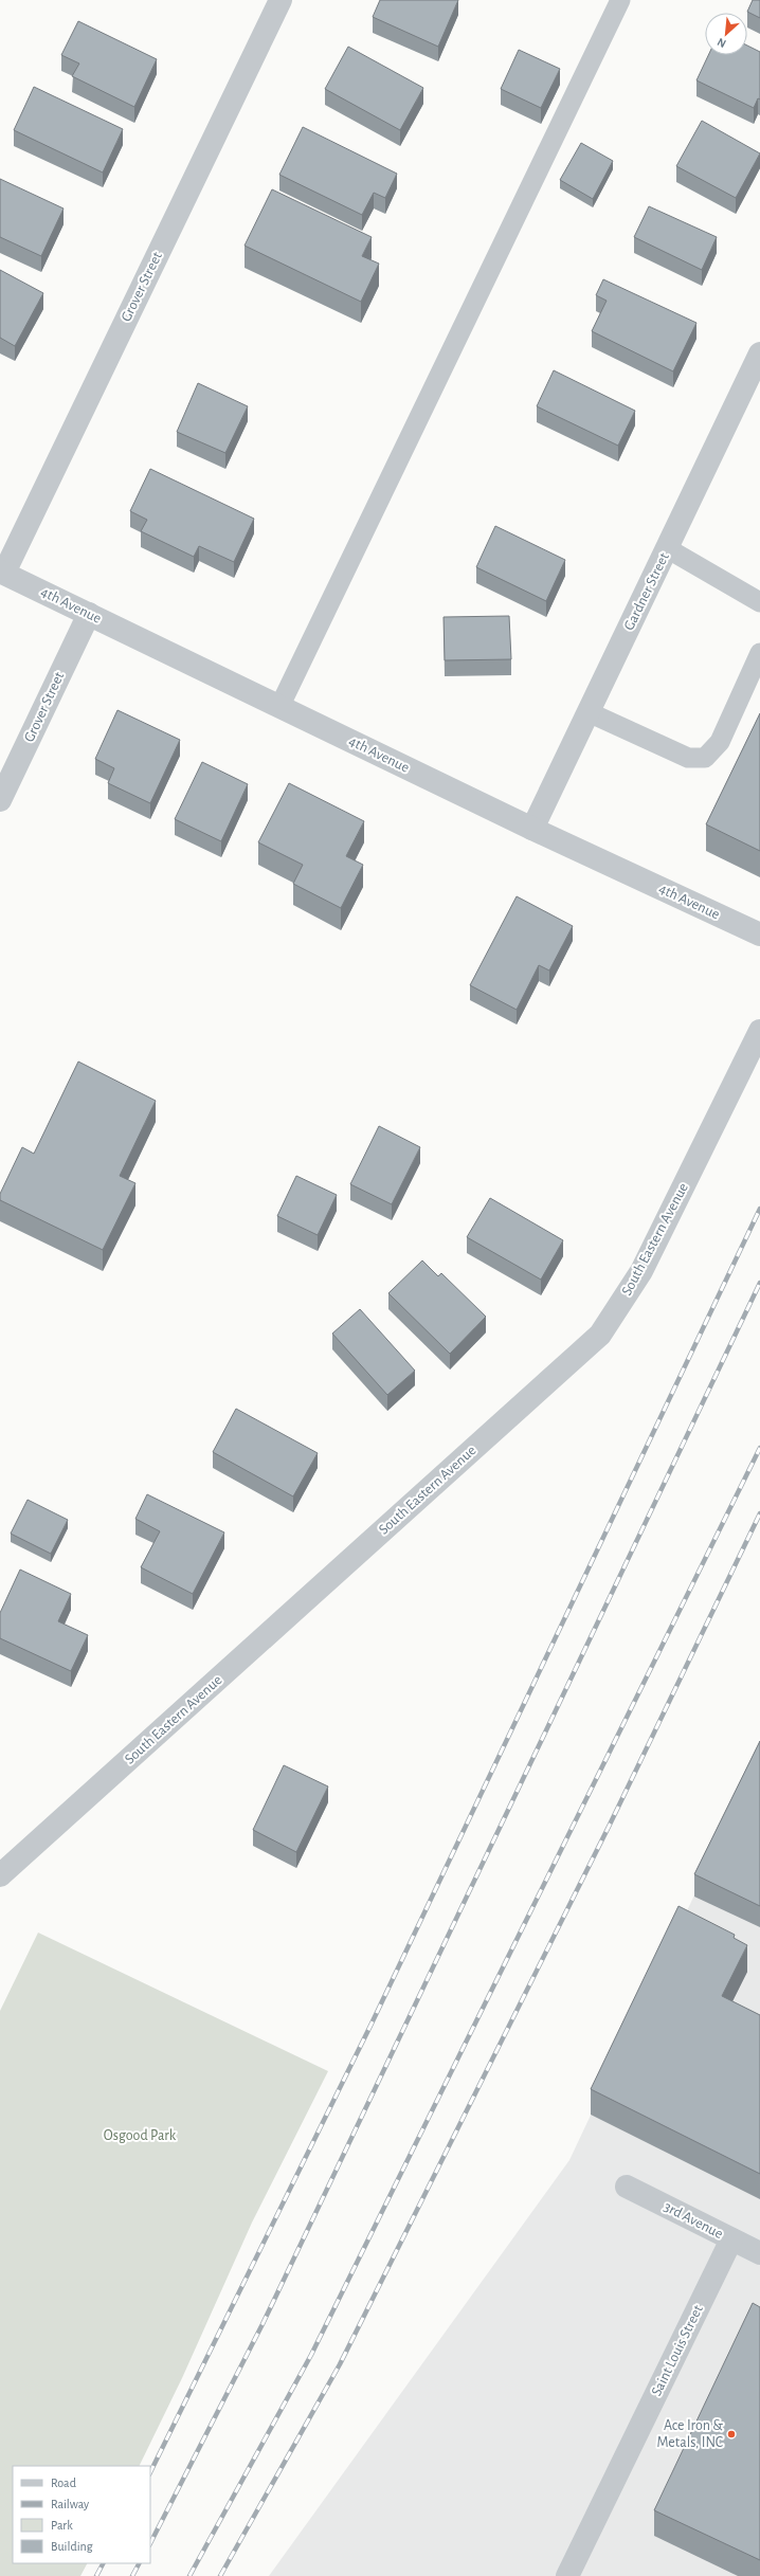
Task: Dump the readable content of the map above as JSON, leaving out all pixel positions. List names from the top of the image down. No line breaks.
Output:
{"streets":{"street":["Grover Street","Gardner Street","4th Avenue","South Eastern Avenue","3rd Avenue","Saint Louis Street"]},"crossings":[["Grover Street","4th Avenue"],["Gardner Street","4th Avenue"],["3rd Avenue","Saint Louis Street"]],"parks":["Osgood Park"],"places":["Ace Iron & Metals, INC"],"legend":["Road","Railway","Park","Building"],"north":"bottom left"}
